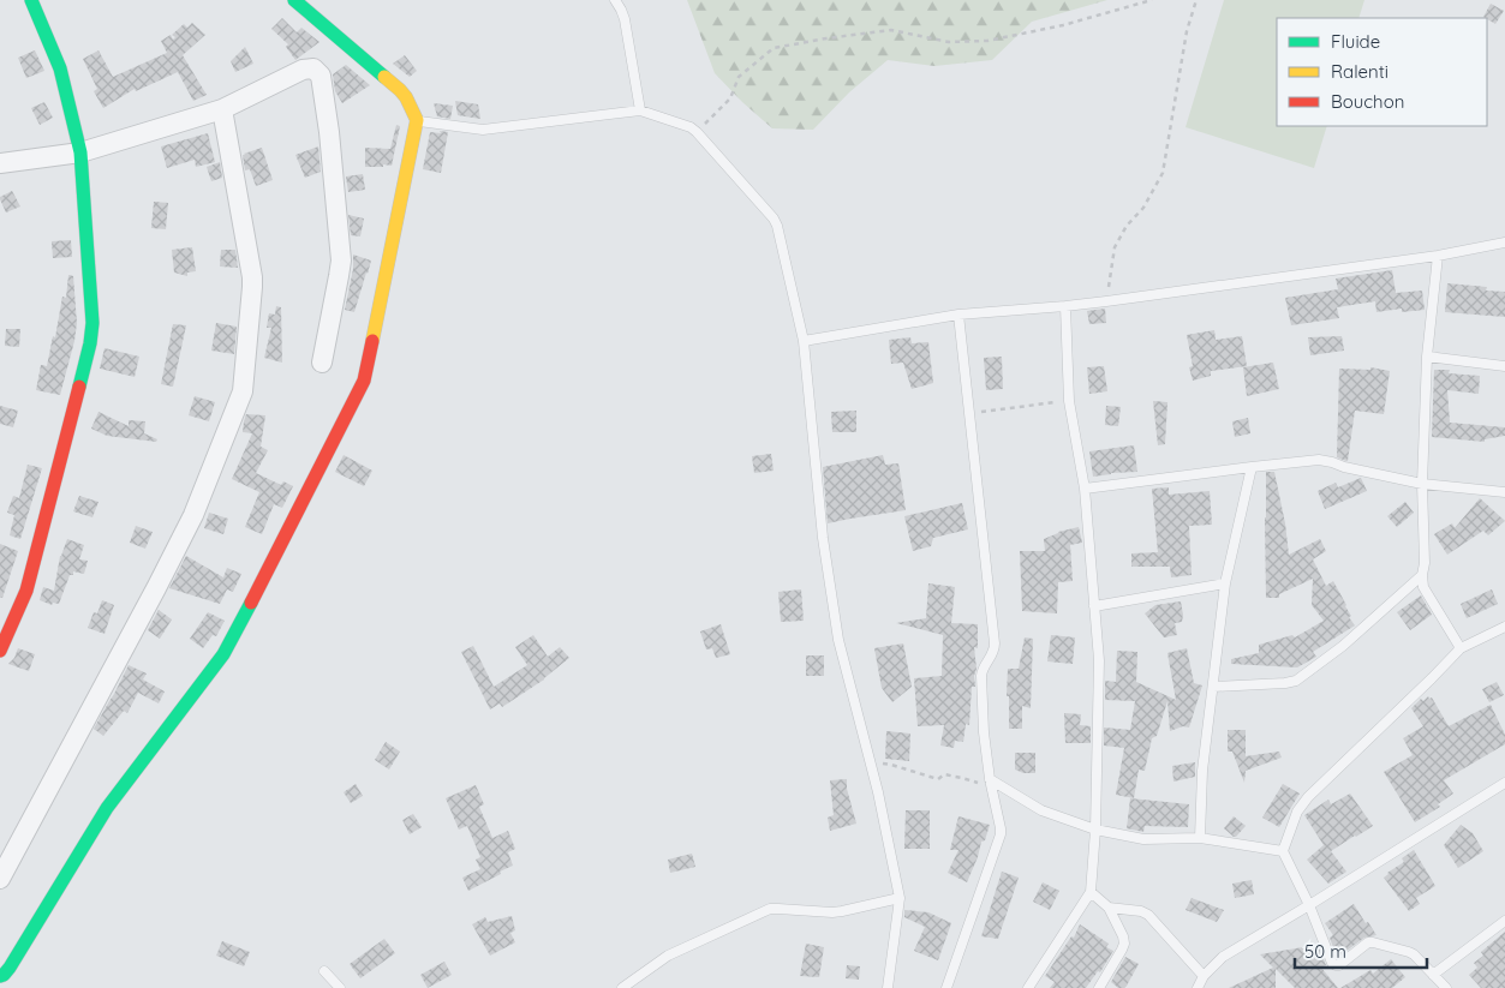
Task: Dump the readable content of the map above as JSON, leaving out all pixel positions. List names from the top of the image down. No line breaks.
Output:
{"legend":["Fluide","Ralenti","Bouchon"],"scale_bar":"50 m"}
